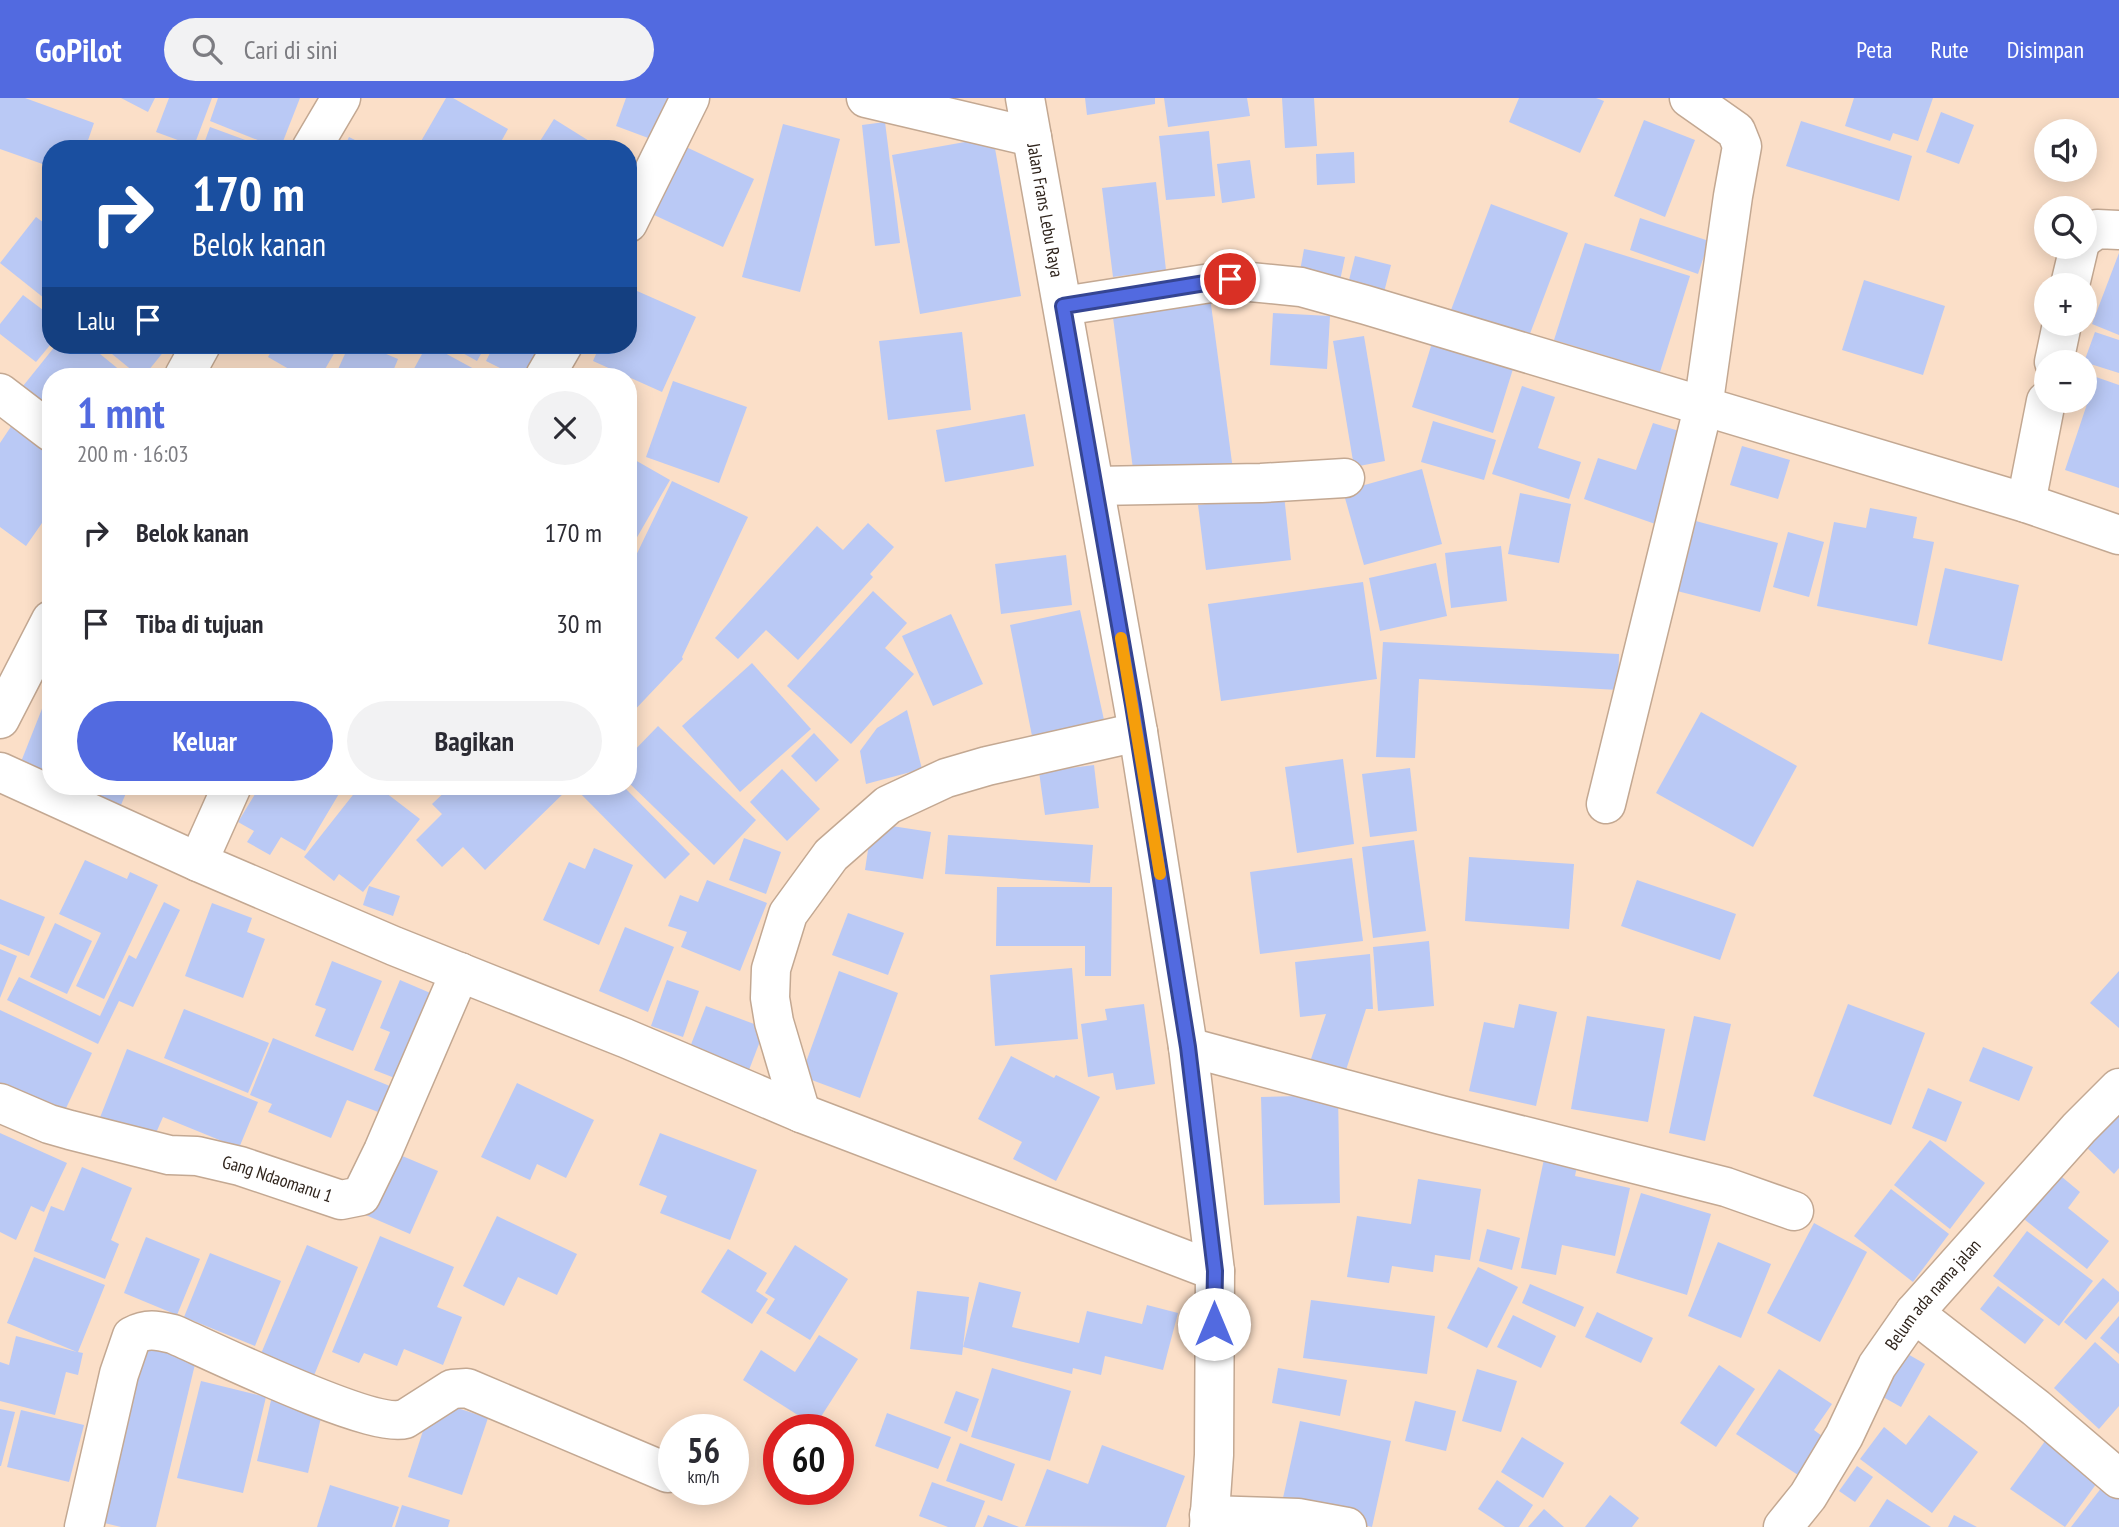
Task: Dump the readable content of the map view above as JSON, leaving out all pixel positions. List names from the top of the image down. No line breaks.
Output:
{"streets":{"street":["Jalan Frans Lebu Raya","Gang Ndaomanu 1","Belum ada nama jalan"]},"page":{"header":"GoPilot","search":"Cari di sini","nav":["Peta","Rute","Disimpan"],"map_buttons":["+","−"],"turn":["170 m","Belok kanan"],"then":"Lalu","heading":["1 mnt","200 m · 16:03"],"list":[{"name":"Belok kanan","value":"170 m"},{"name":"Tiba di tujuan","value":"30 m"}],"buttons":["Keluar","Bagikan"],"speed":"56 km/h","limit":"60"}}
